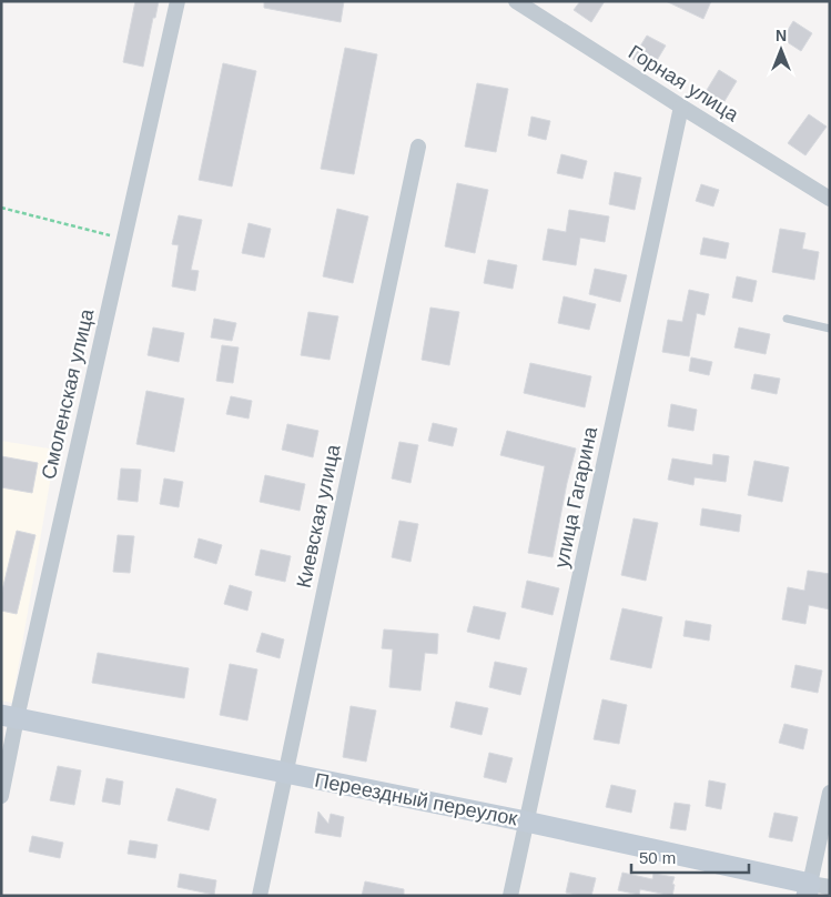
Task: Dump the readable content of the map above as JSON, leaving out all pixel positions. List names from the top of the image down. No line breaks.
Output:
{"streets":{"street":["Горная улица","Смоленская улица","улица Гагарина","Киевская улица","Переездный переулок"]},"crossings":[["Горная улица","улица Гагарина"],["Смоленская улица","Переездный переулок"],["улица Гагарина","Переездный переулок"],["Киевская улица","Переездный переулок"]],"scale_bar":"50 m","north":"top"}
